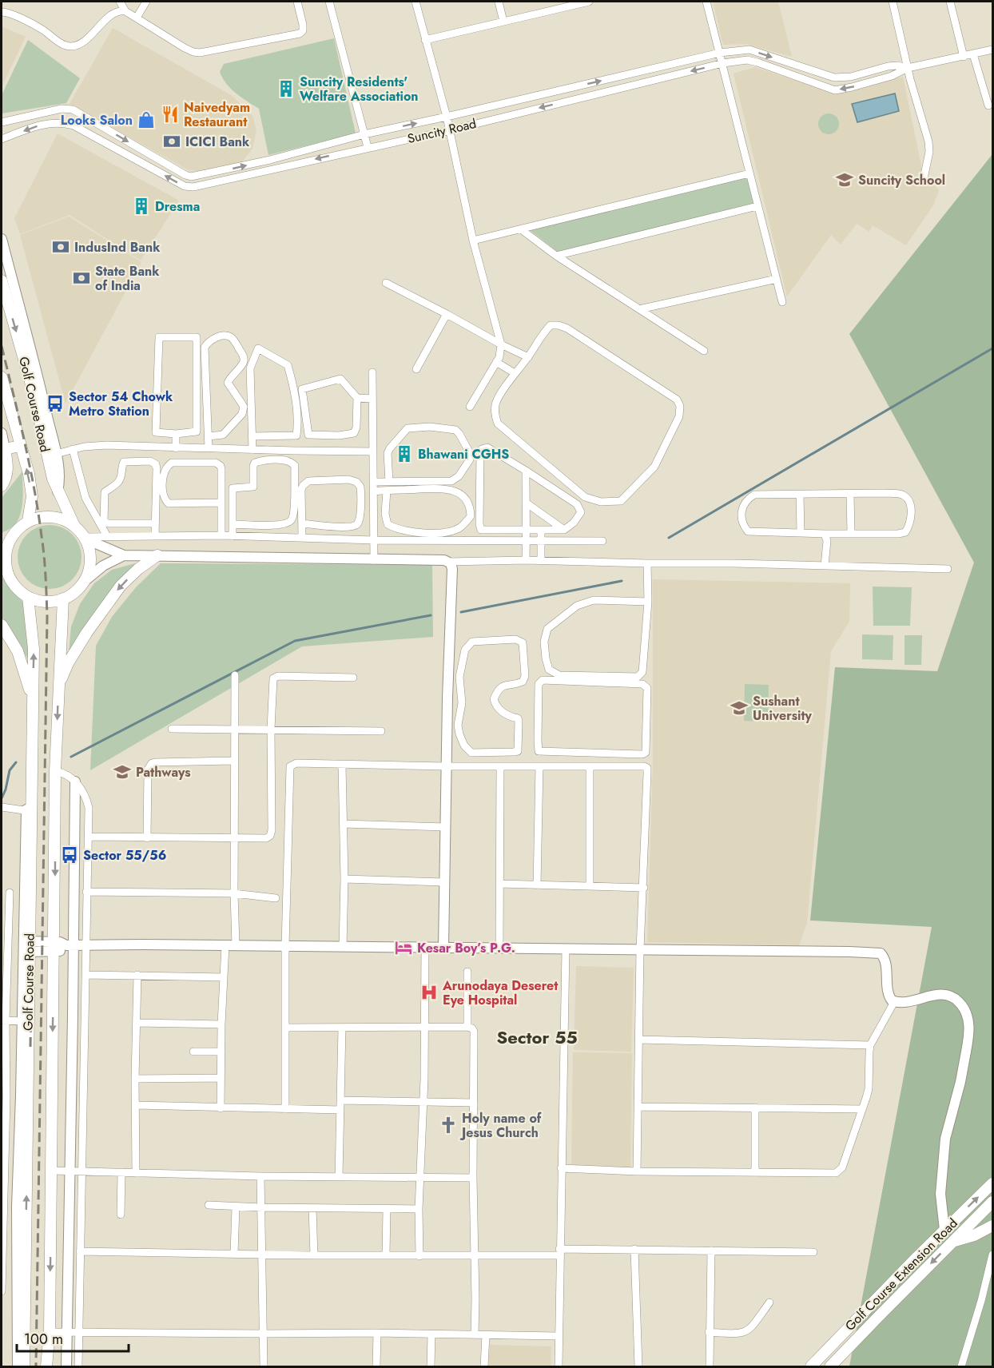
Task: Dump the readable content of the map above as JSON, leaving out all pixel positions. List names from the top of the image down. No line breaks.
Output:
{"streets":{"main road":["Golf Course Road","Golf Course Extension Road"],"street":["Suncity Road"]},"districts":["Sector 55"],"places":{"building":["Suncity Residents' Welfare Association","Dresma","Bhawani CGHS"],"restaurant":["Naivedyam Restaurant"],"shop":["Looks Salon"],"bank":["ICICI Bank","IndusInd Bank","State Bank of India"],"school or university":["Suncity School","Sushant University","Pathways"],"bus stop":["Sector 54 Chowk Metro Station","Sector 55/56"],"hotel":["Kesar Boy’s P.G."],"hospital":["Arunodaya Deseret Eye Hospital"],"church":["Holy name of Jesus Church"]},"scale_bar":"100 m"}
